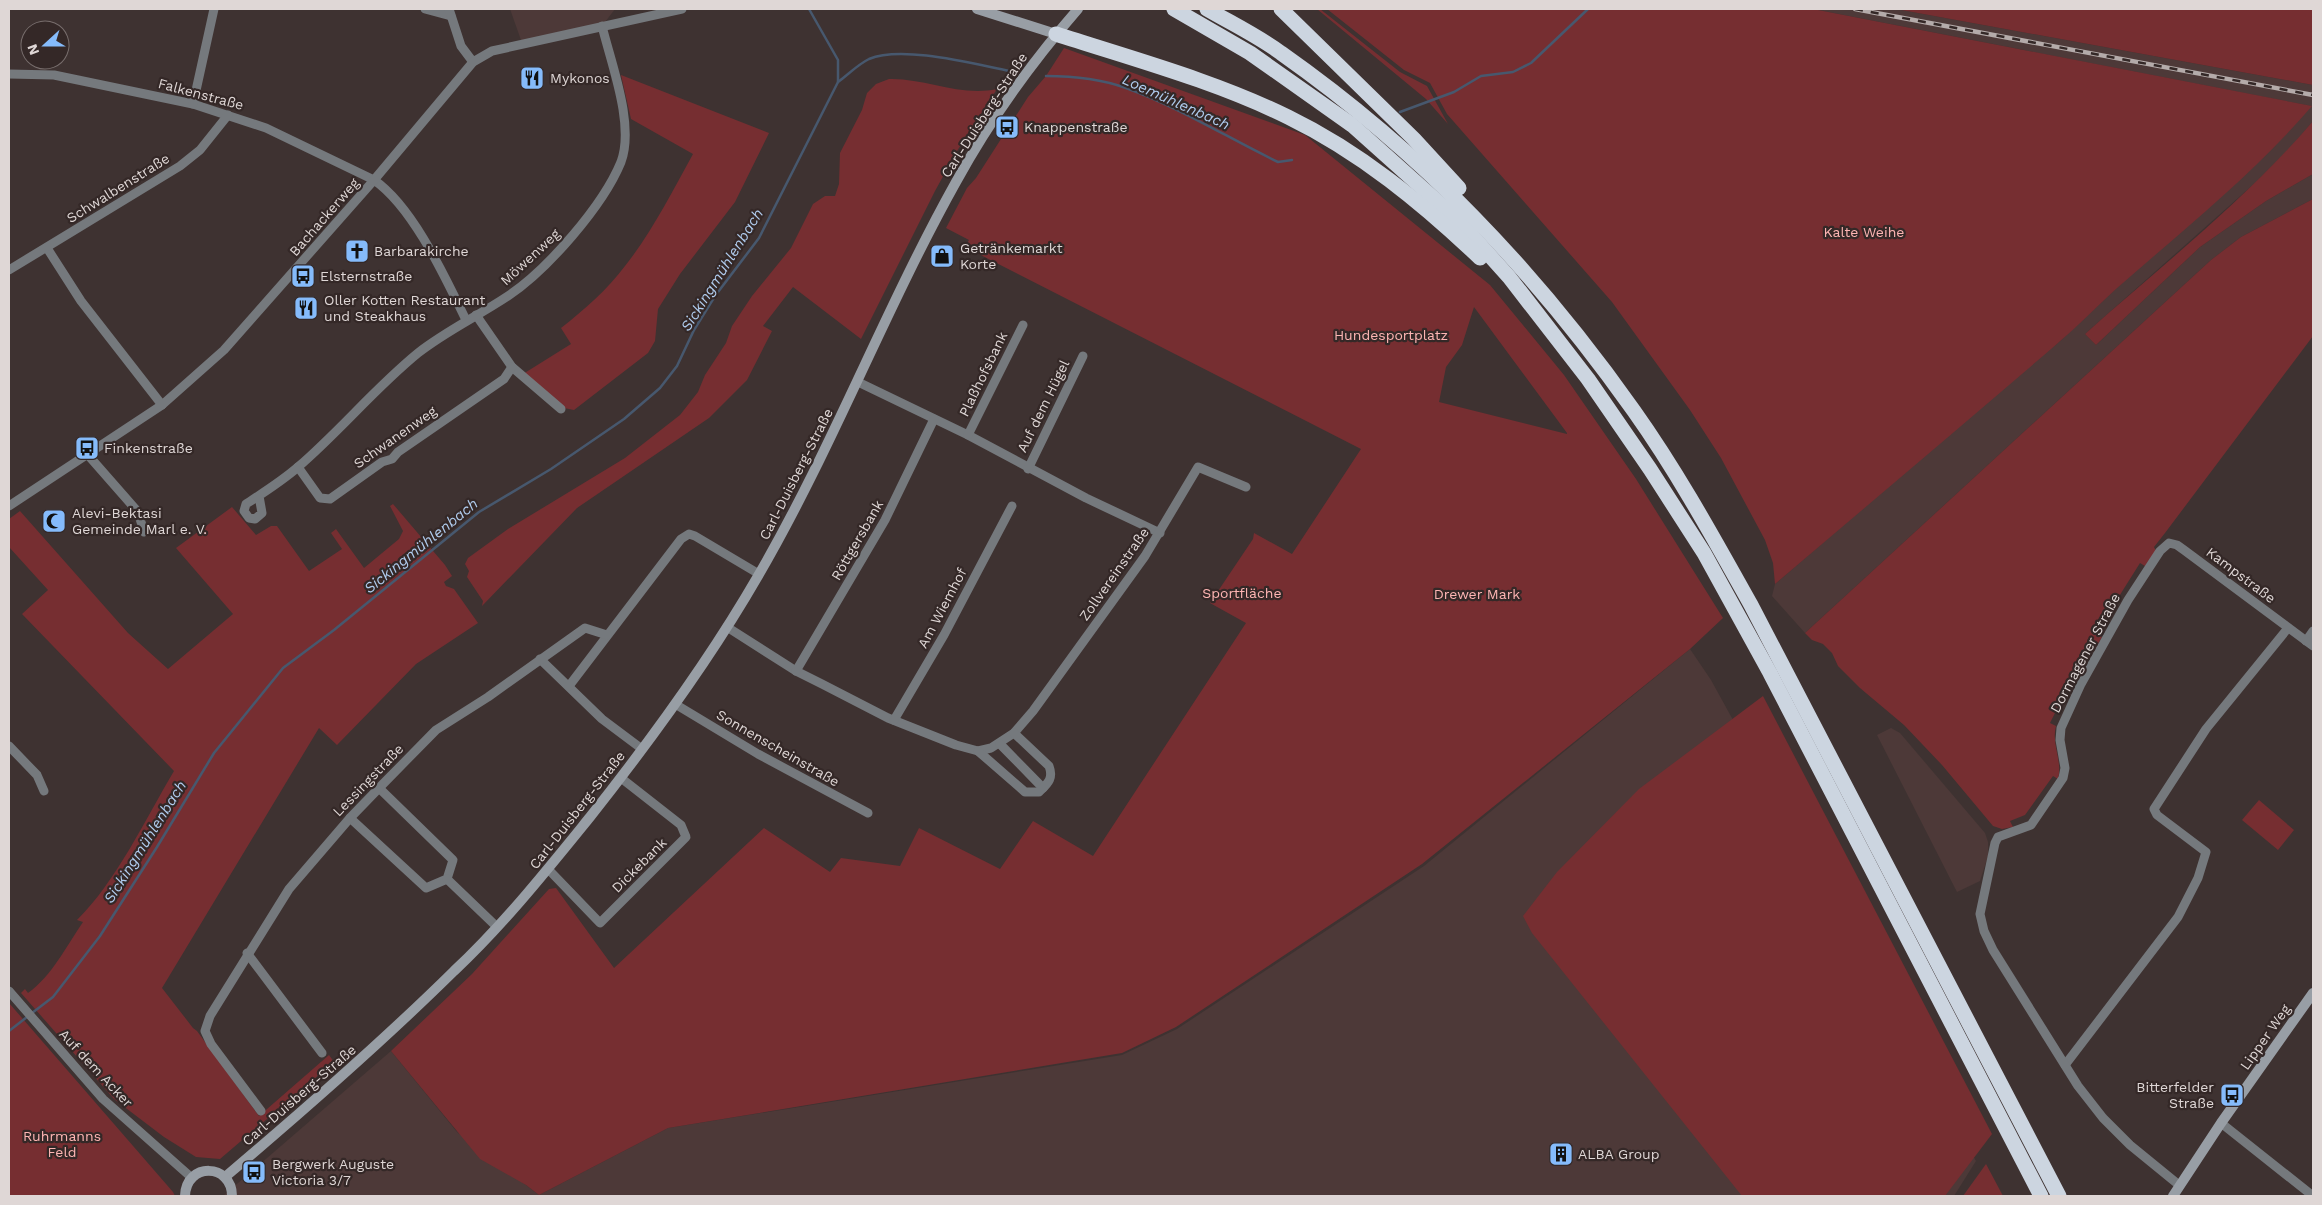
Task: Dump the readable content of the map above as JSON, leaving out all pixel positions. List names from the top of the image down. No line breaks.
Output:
{"streets":{"main road":["Carl-Duisberg-Straße","Lipper Weg"],"street":["Falkenstraße","Schwalbenstraße","Bachackerweg","Möwenweg","Plaßhofsbank","Auf dem Hügel","Schwanenweg","Röttgersbank","Zollvereinstraße","Kampstraße","Am Wiemhof","Dormagener Straße","Sonnenscheinstraße","Lessingstraße","Dickebank","Auf dem Acker"]},"crossings":[["Falkenstraße","Schwalbenstraße"],["Falkenstraße","Bachackerweg"],["Falkenstraße","Möwenweg"],["Carl-Duisberg-Straße","Sonnenscheinstraße"],["Carl-Duisberg-Straße","Dickebank"],["Bachackerweg","Möwenweg"],["Möwenweg","Schwanenweg"],["Kampstraße","Dormagener Straße"],["Dormagener Straße","Lipper Weg"]],"water":["Loemühlenbach","Sickingmühlenbach"],"parks":["Kalte Weihe","Hundesportplatz","Sportfläche","Drewer Mark","Ruhrmanns Feld"],"places":{"restaurant":["Mykonos","Oller Kotten Restaurant und Steakhaus"],"bus stop":["Knappenstraße","Elsternstraße","Finkenstraße","Bitterfelder Straße","Bergwerk Auguste Victoria 3/7"],"church":["Barbarakirche"],"shop":["Getränkemarkt Korte"],"mosque":["Alevi-Bektasi Gemeinde Marl e. V."],"building":["ALBA Group"]},"north":"left"}
